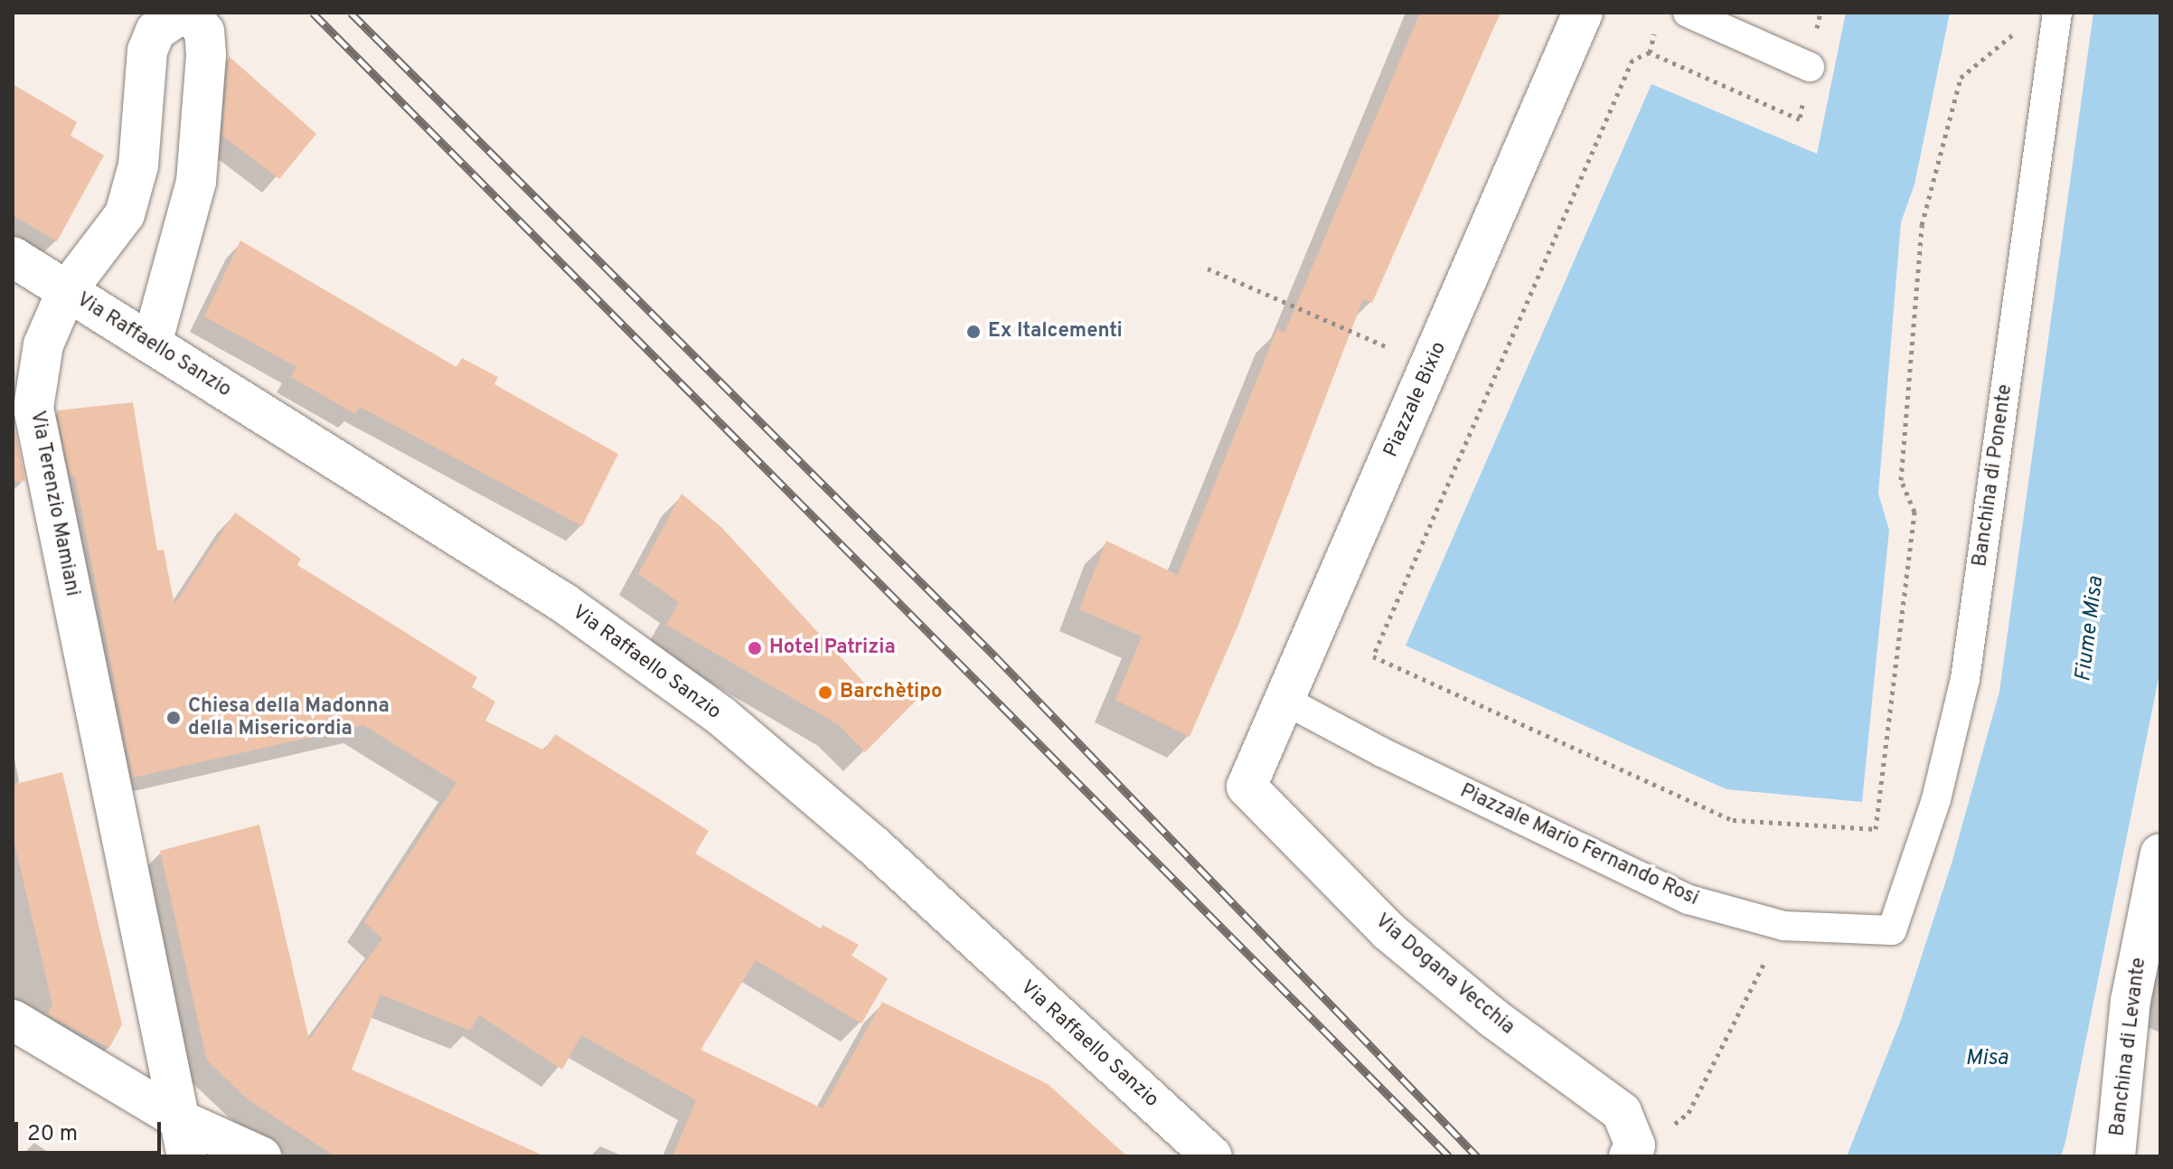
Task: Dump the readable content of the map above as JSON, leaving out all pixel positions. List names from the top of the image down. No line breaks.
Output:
{"streets":{"street":["Via Raffaello Sanzio","Piazzale Bixio","Via Terenzio Mamiani","Via Dogana Vecchia","Banchina di Levante"],"lane":["Banchina di Ponente","Piazzale Mario Fernando Rosi"]},"crossings":[["Via Raffaello Sanzio","Via Terenzio Mamiani"],["Piazzale Bixio","Piazzale Mario Fernando Rosi"],["Piazzale Bixio","Via Dogana Vecchia"],["Banchina di Ponente","Piazzale Mario Fernando Rosi"]],"water":["Fiume Misa","Misa"],"places":["Ex Italcementi","Hotel Patrizia","Barchètipo","Chiesa della Madonna della Misericordia"],"scale_bar":"20 m"}
